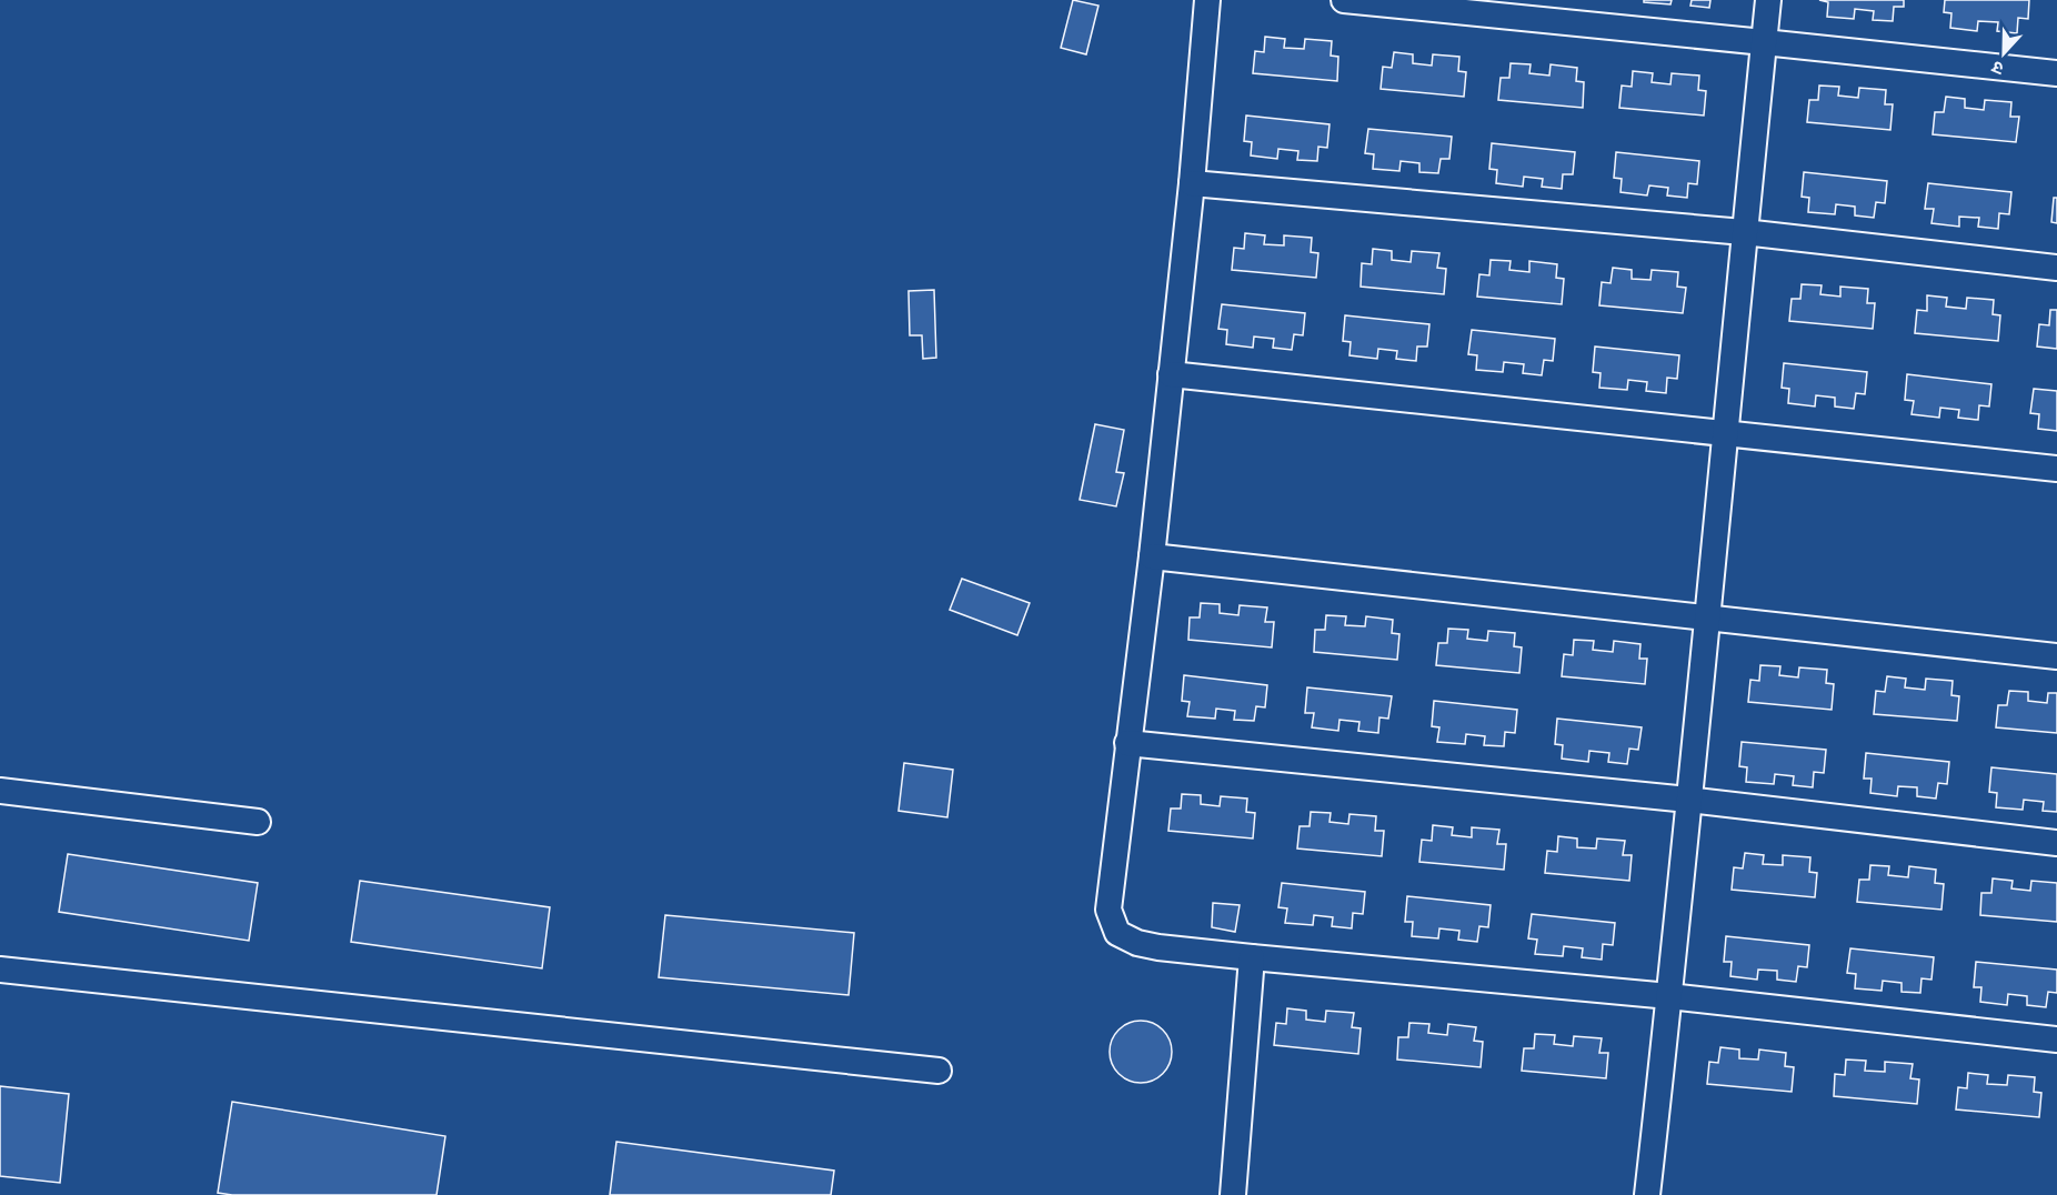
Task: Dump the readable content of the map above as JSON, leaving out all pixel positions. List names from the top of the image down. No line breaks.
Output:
{"north":"bottom"}
